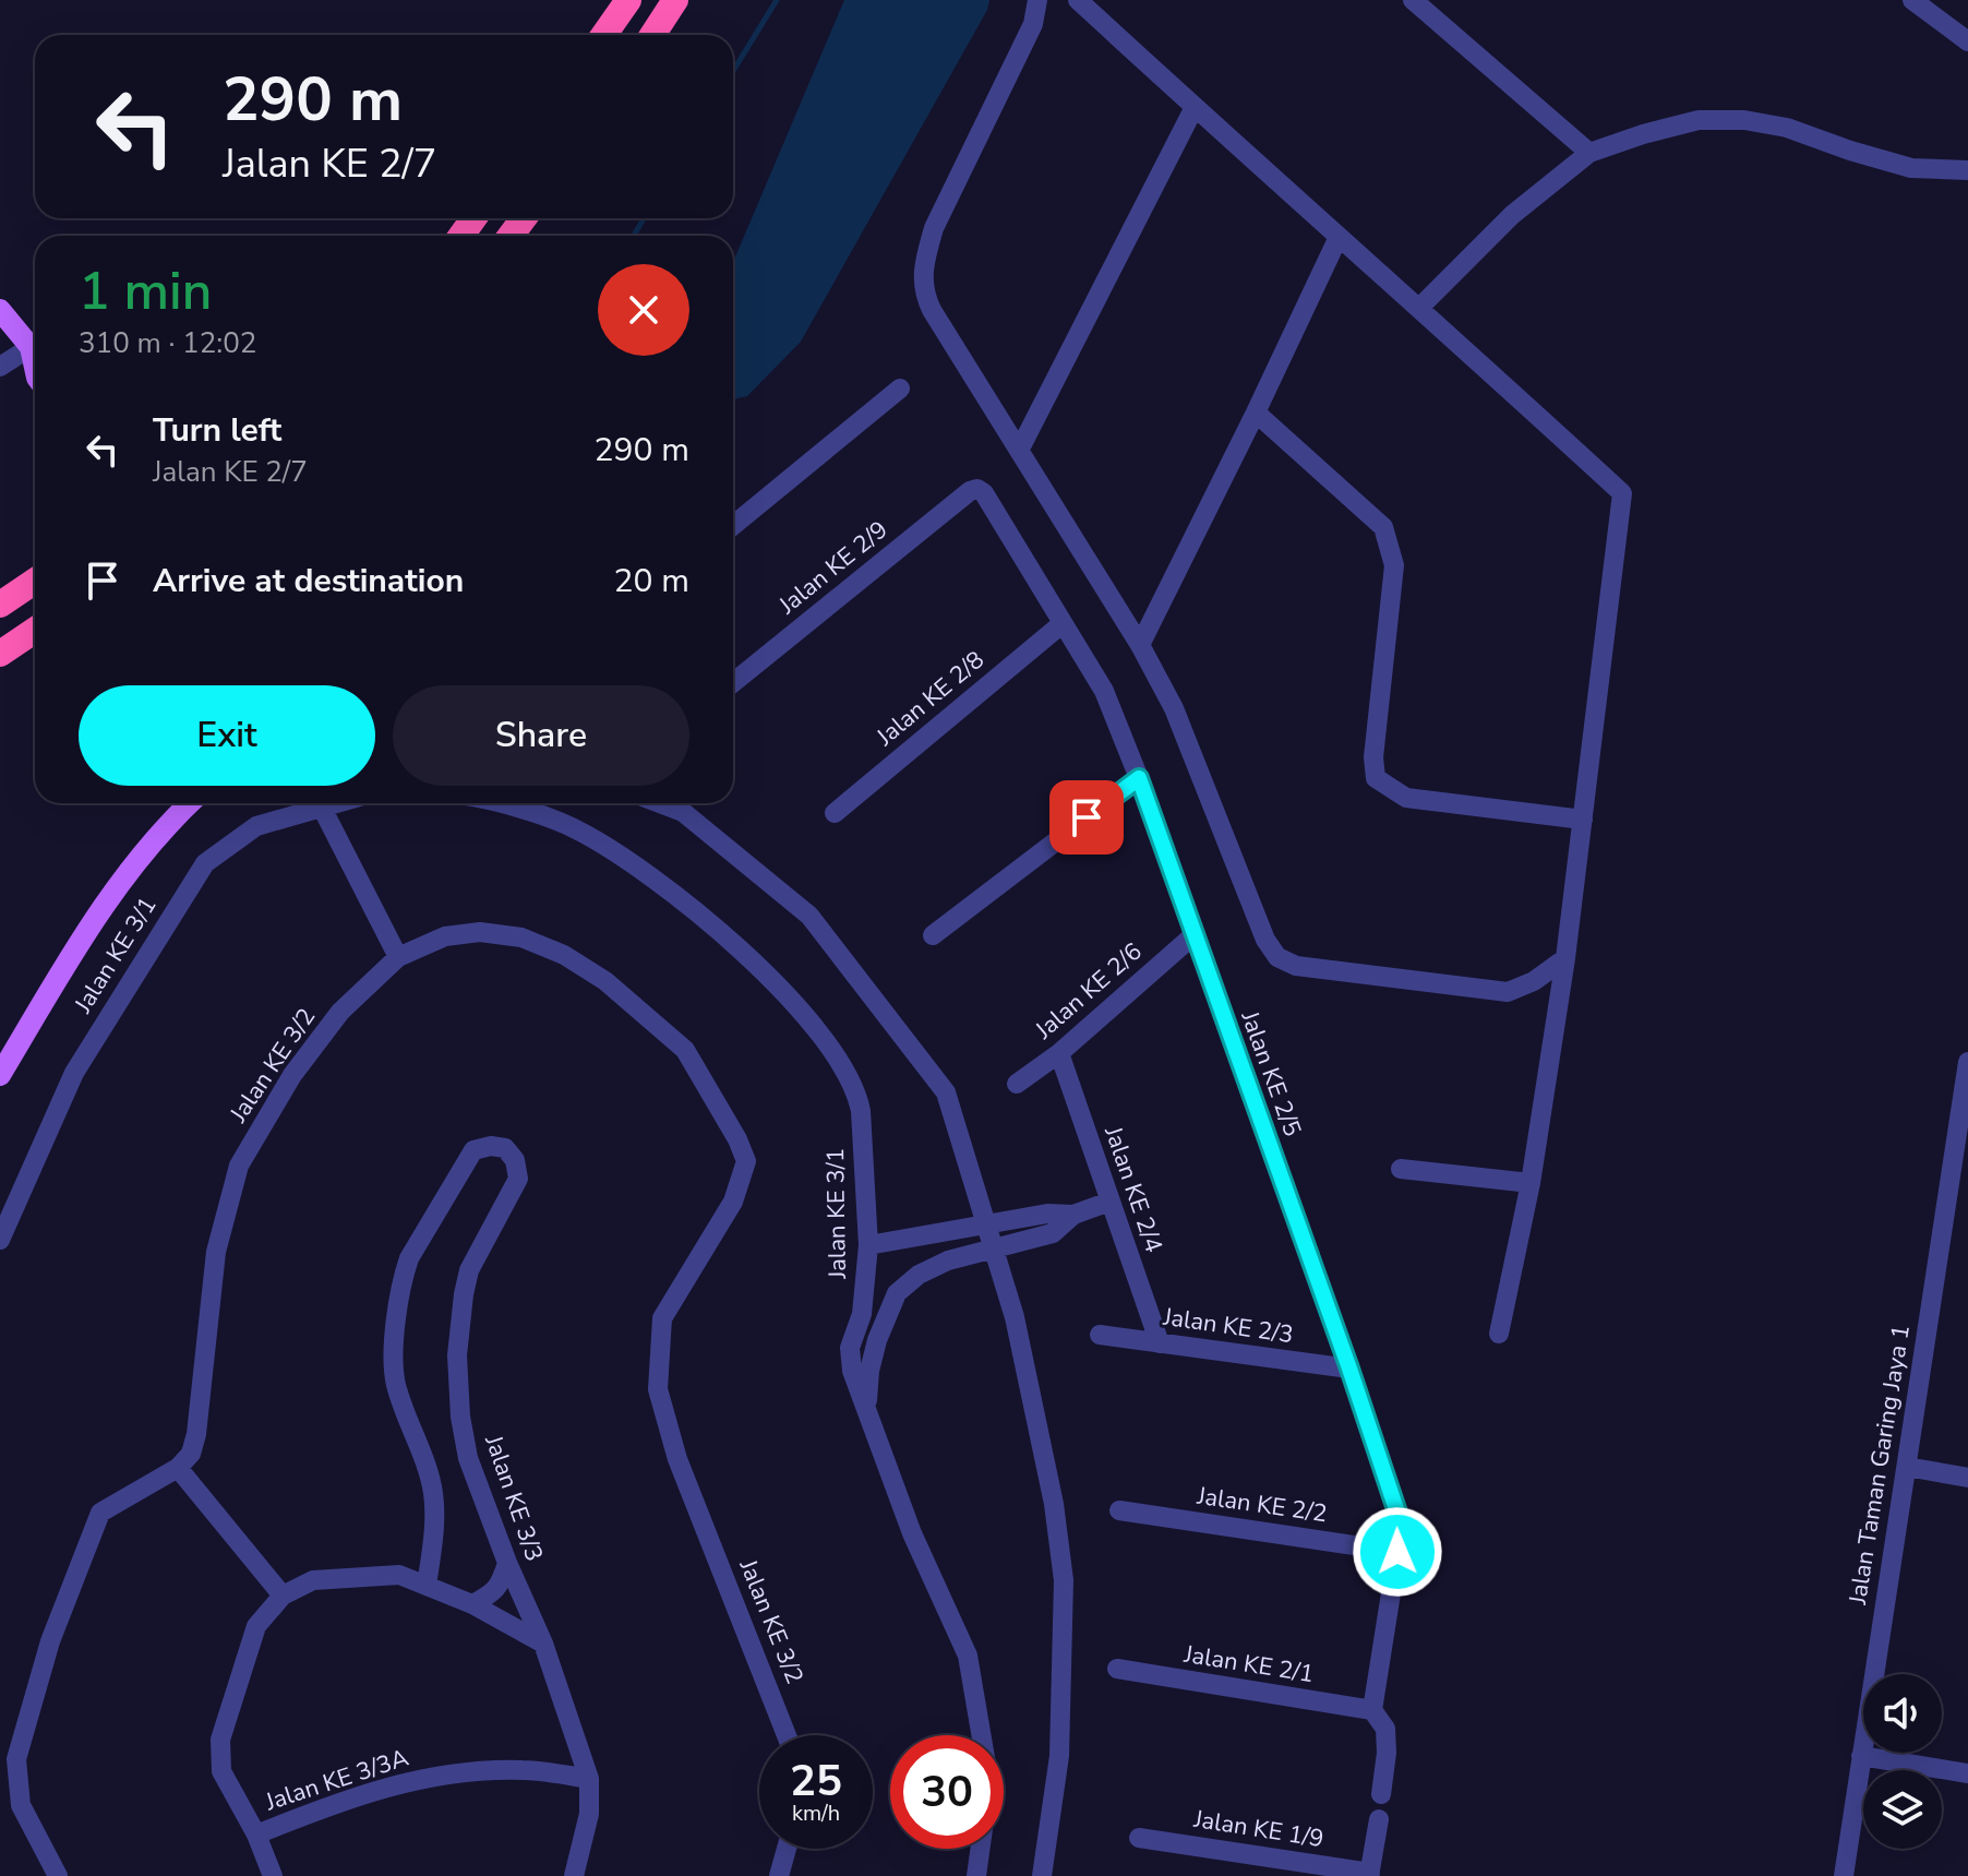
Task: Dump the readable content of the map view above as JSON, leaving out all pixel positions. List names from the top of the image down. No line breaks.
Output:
{"streets":{"street":["Jalan KE 2/9","Jalan KE 2/8","Jalan KE 3/1","Jalan KE 2/6","Jalan KE 3/2","Jalan KE 2/5","Jalan KE 2/4","Jalan KE 2/3","Jalan Taman Garing Jaya 1","Jalan KE 3/3","Jalan KE 2/2","Jalan KE 2/1","Jalan KE 3/3A","Jalan KE 1/9"]},"crossings":[["Jalan KE 2/9","Jalan KE 2/5"],["Jalan KE 2/8","Jalan KE 2/5"],["Jalan KE 2/6","Jalan KE 2/5"],["Jalan KE 2/6","Jalan KE 2/4"],["Jalan KE 2/5","Jalan KE 2/3"],["Jalan KE 2/5","Jalan KE 2/2"],["Jalan KE 2/5","Jalan KE 2/1"],["Jalan KE 2/4","Jalan KE 2/3"],["Jalan KE 3/3","Jalan KE 3/3A"]],"page":{"turn":["290 m","Jalan KE 2/7"],"heading":["1 min","310 m · 12:02"],"list":[{"name":"Turn left","note":"Jalan KE 2/7","value":"290 m"},{"name":"Arrive at destination","value":"20 m"}],"buttons":["Exit","Share"],"speed":"25 km/h","limit":"30"}}
